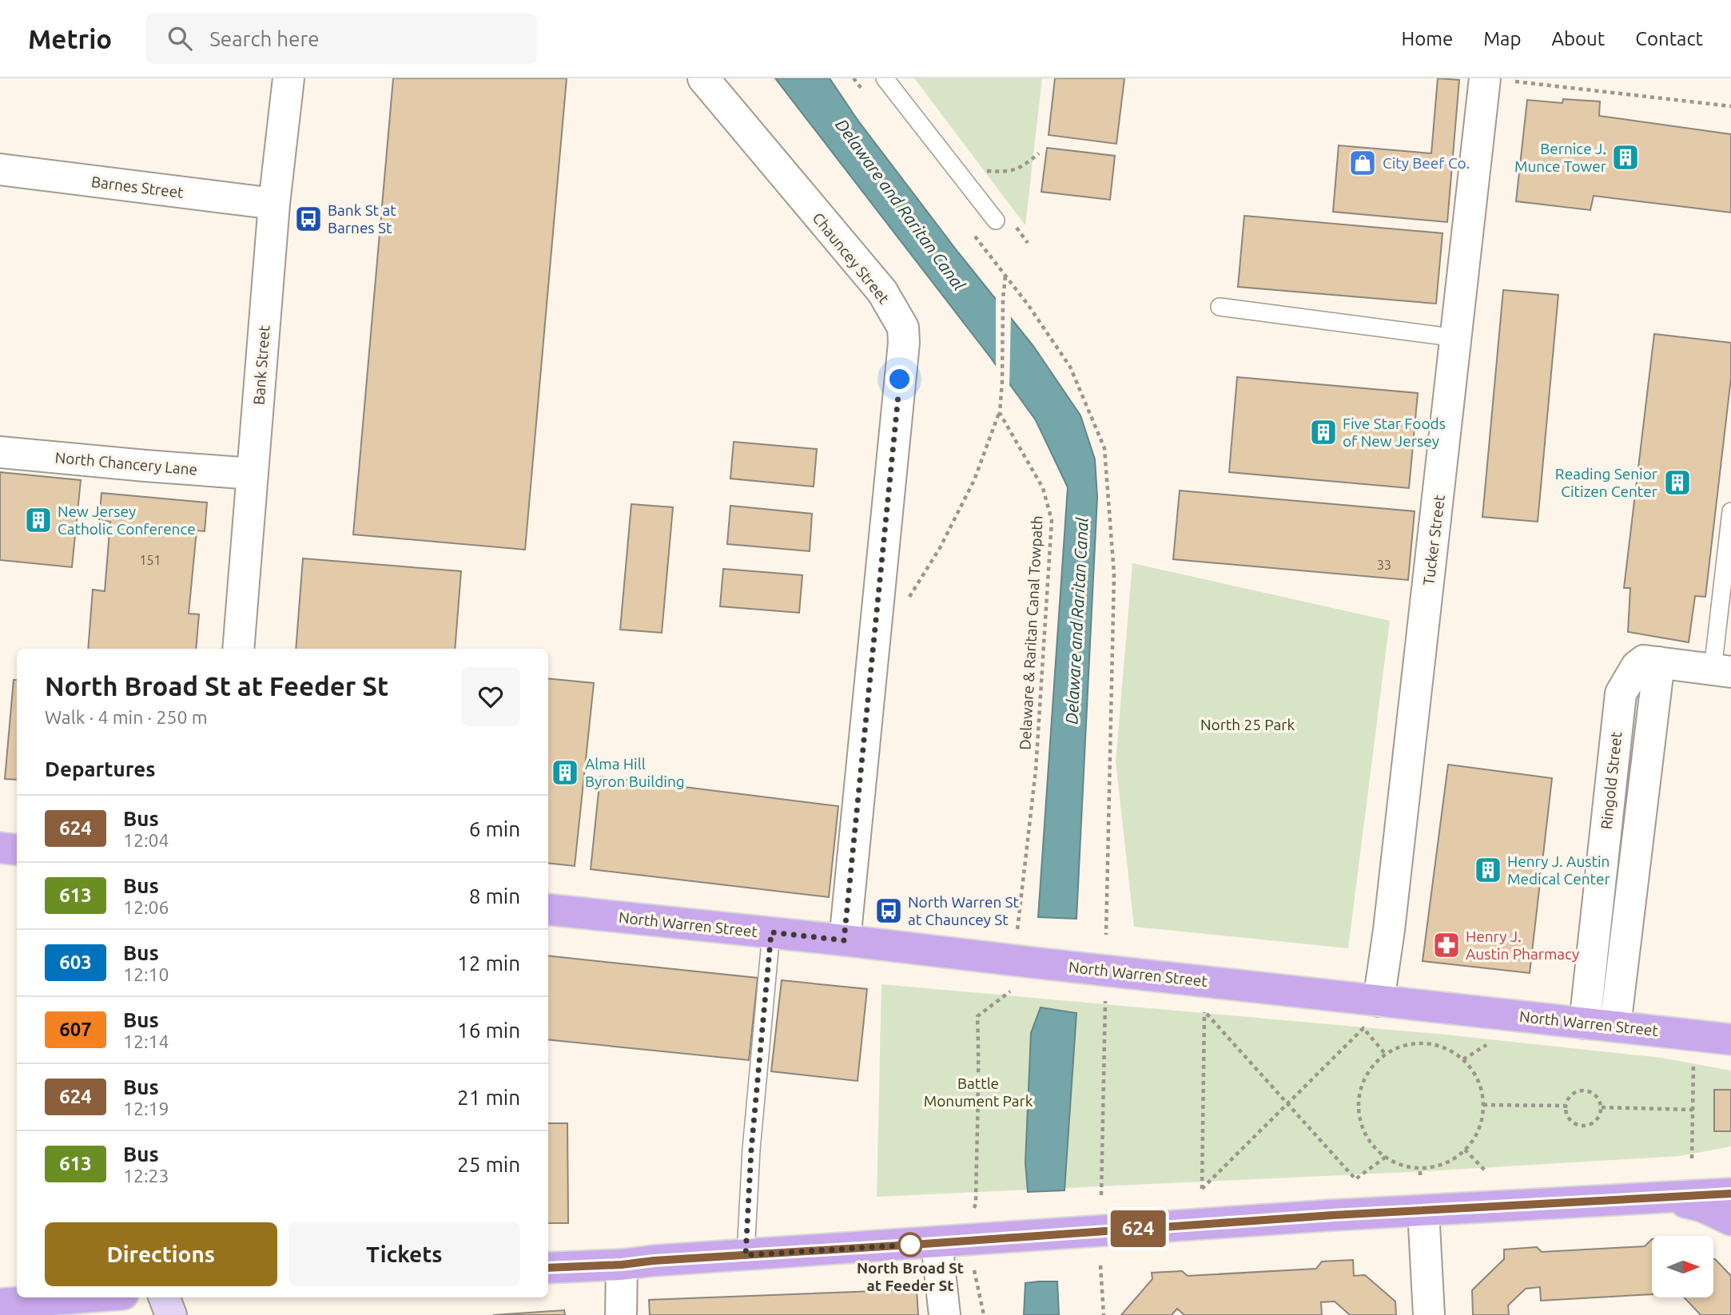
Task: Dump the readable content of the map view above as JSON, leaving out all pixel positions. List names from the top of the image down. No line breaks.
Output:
{"streets":{"main road":["North Warren Street"],"street":["Barnes Street","Chauncey Street","Bank Street","North Chancery Lane","Tucker Street","Ringold Street"],"path":["Delaware & Raritan Canal Towpath"]},"crossings":[["Barnes Street","Bank Street"],["Chauncey Street","North Warren Street"],["Bank Street","North Chancery Lane"],["Tucker Street","North Warren Street"],["Ringold Street","North Warren Street"]],"water":["Delaware and Raritan Canal"],"parks":["North 25 Park","Battle Monument Park"],"places":{"building":["Bernice J. Munce Tower","Five Star Foods of New Jersey","Reading Senior Citizen Center","New Jersey Catholic Conference","Alma Hill Byron Building","Henry J. Austin Medical Center"],"shop":["City Beef Co."],"bus stop":["Bank St at Barnes St","North Warren St at Chauncey St"],"pharmacy":["Henry J. Austin Pharmacy"],"other":["North Broad St at Feeder St"]},"lines":["bus line 624"],"house_numbers":["151","33"],"north":"right","page":{"header":"Metrio","search":"Search here","nav":["Home","Map","About","Contact"],"on_map":"624","heading":[["North Broad St at Feeder St","Walk · 4 min · 250 m"],"Departures"],"list":[{"mark":"624","name":"Bus","note":"12:04","value":"6 min"},{"mark":"613","name":"Bus","note":"12:06","value":"8 min"},{"mark":"603","name":"Bus","note":"12:10","value":"12 min"},{"mark":"607","name":"Bus","note":"12:14","value":"16 min"},{"mark":"624","name":"Bus","note":"12:19","value":"21 min"},{"mark":"613","name":"Bus","note":"12:23","value":"25 min"}],"buttons":["Directions","Tickets"]}}
